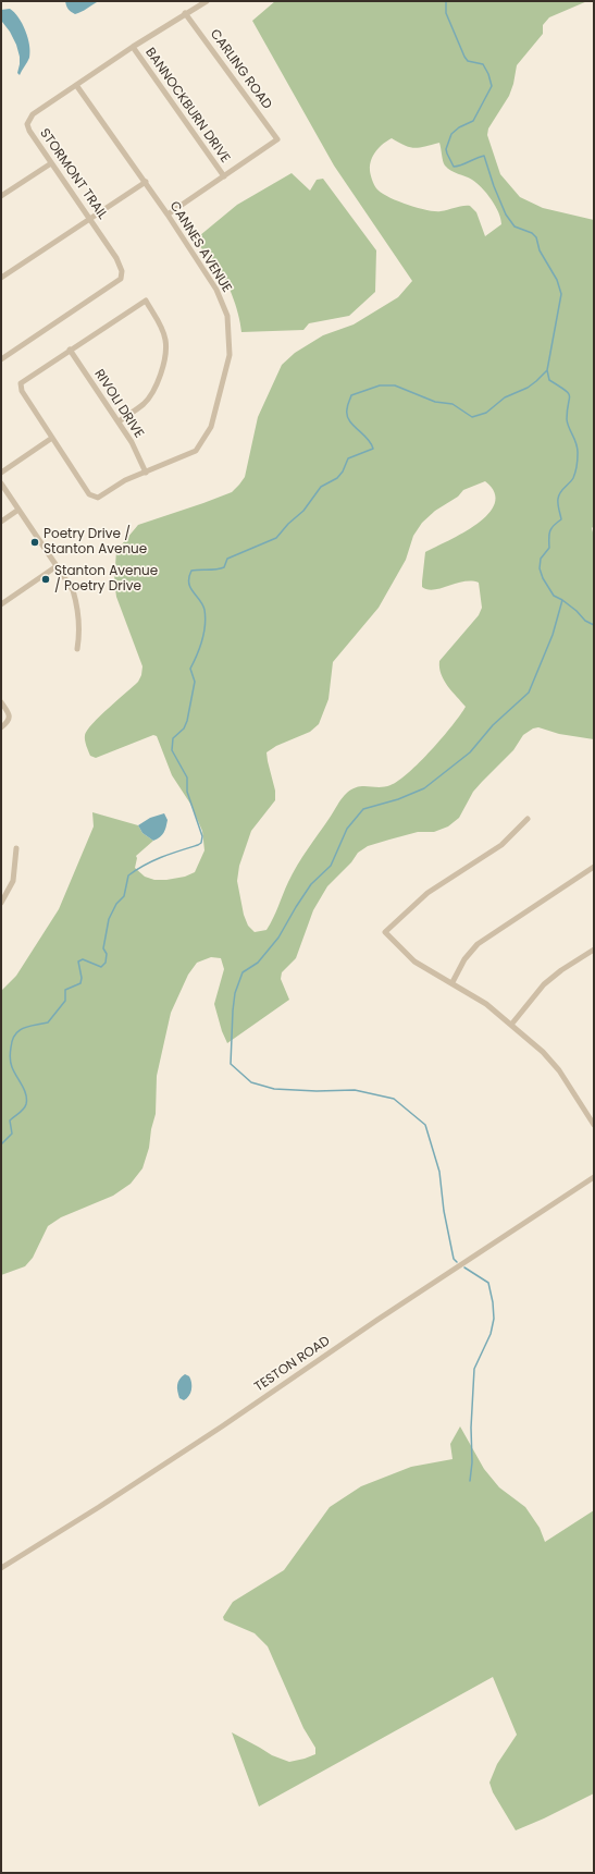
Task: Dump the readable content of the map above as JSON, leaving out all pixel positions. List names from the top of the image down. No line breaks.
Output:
{"streets":{"street":["CARLING ROAD","BANNOCKBURN DRIVE","STORMONT TRAIL","CANNES AVENUE","RIVOLI DRIVE","TESTON ROAD"]},"crossings":[["CARLING ROAD","BANNOCKBURN DRIVE"],["CARLING ROAD","STORMONT TRAIL"],["BANNOCKBURN DRIVE","STORMONT TRAIL"],["STORMONT TRAIL","CANNES AVENUE"],["CANNES AVENUE","RIVOLI DRIVE"]],"places":["Poetry Drive / Stanton Avenue","Stanton Avenue / Poetry Drive"]}
